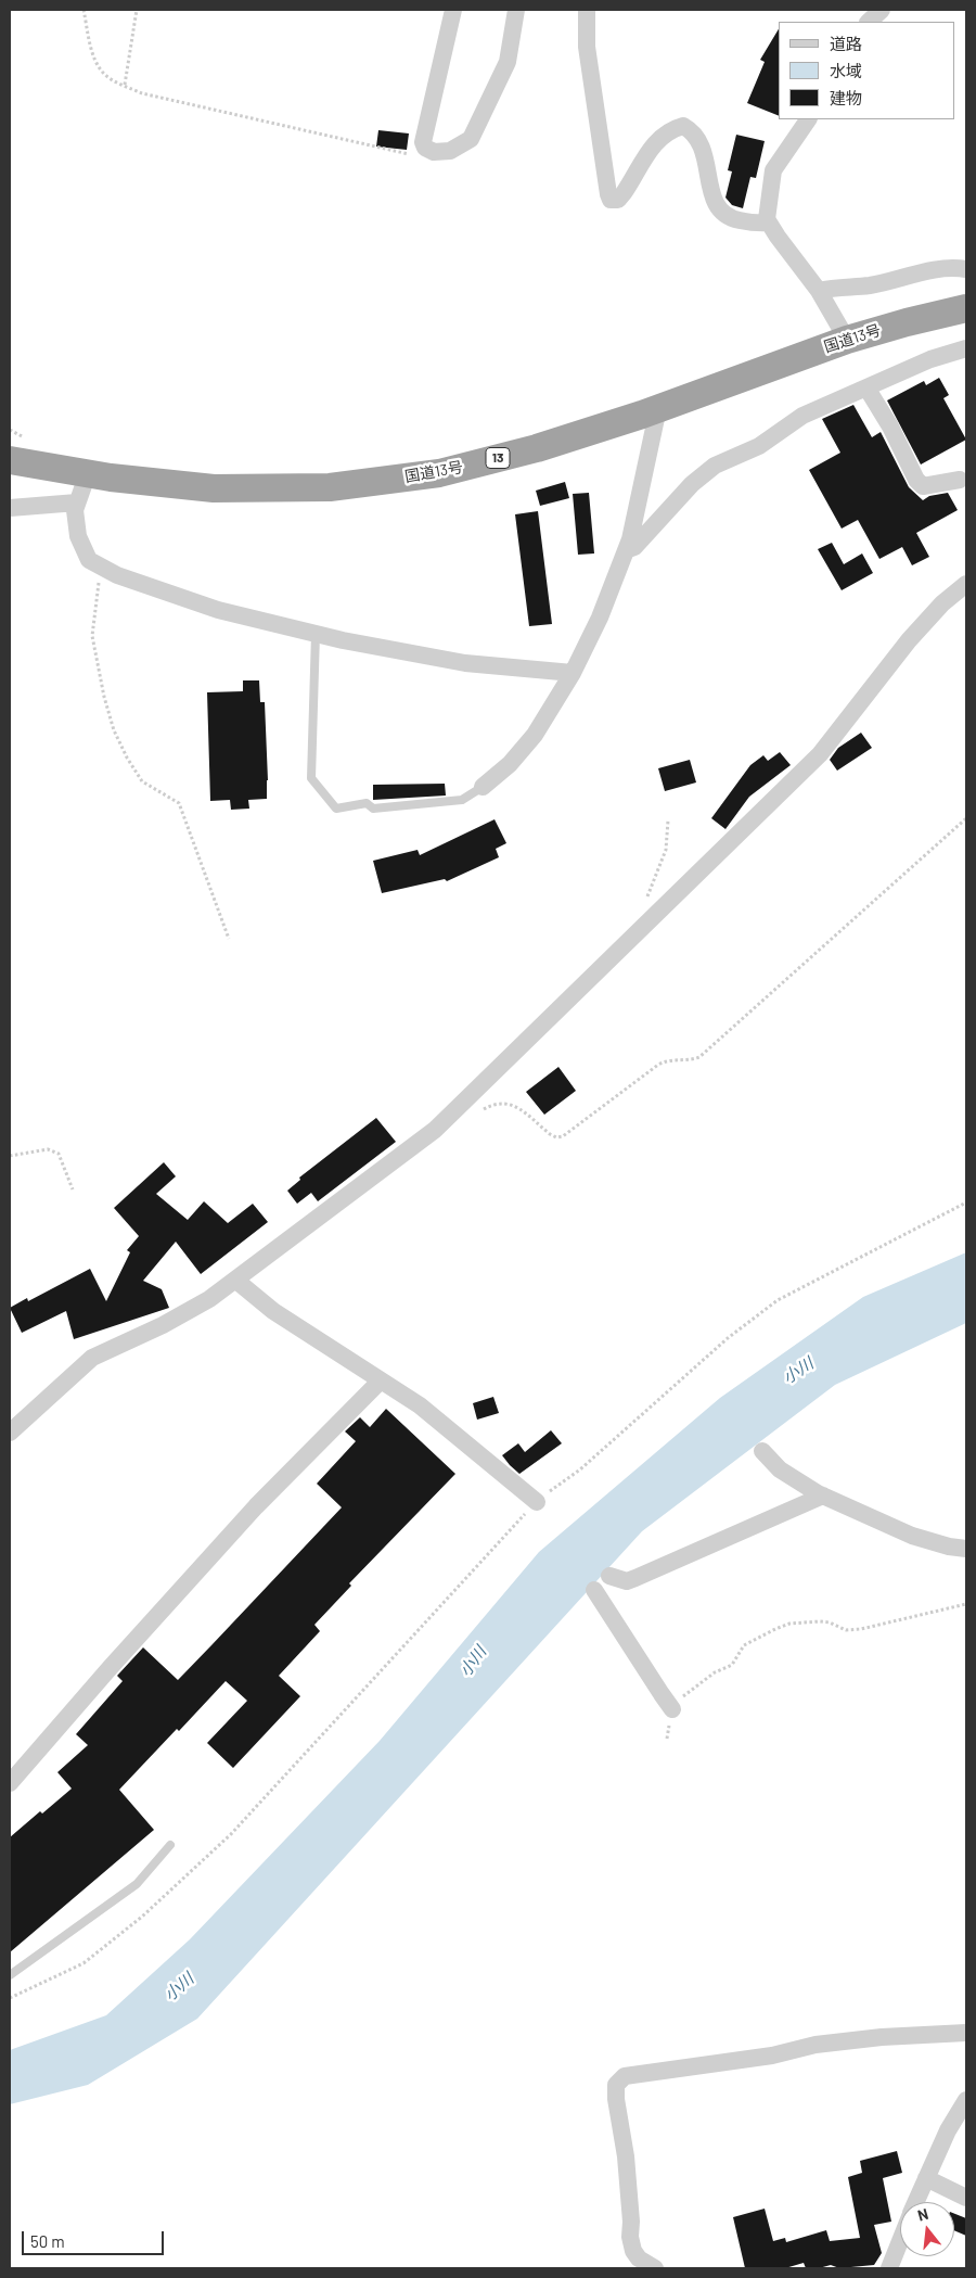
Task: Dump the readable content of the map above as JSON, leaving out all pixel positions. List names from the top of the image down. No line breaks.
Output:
{"streets":{"highway":["国道13号","13"]},"water":["小川"],"legend":["道路","水域","建物"],"scale_bar":"50 m","north":"top"}
